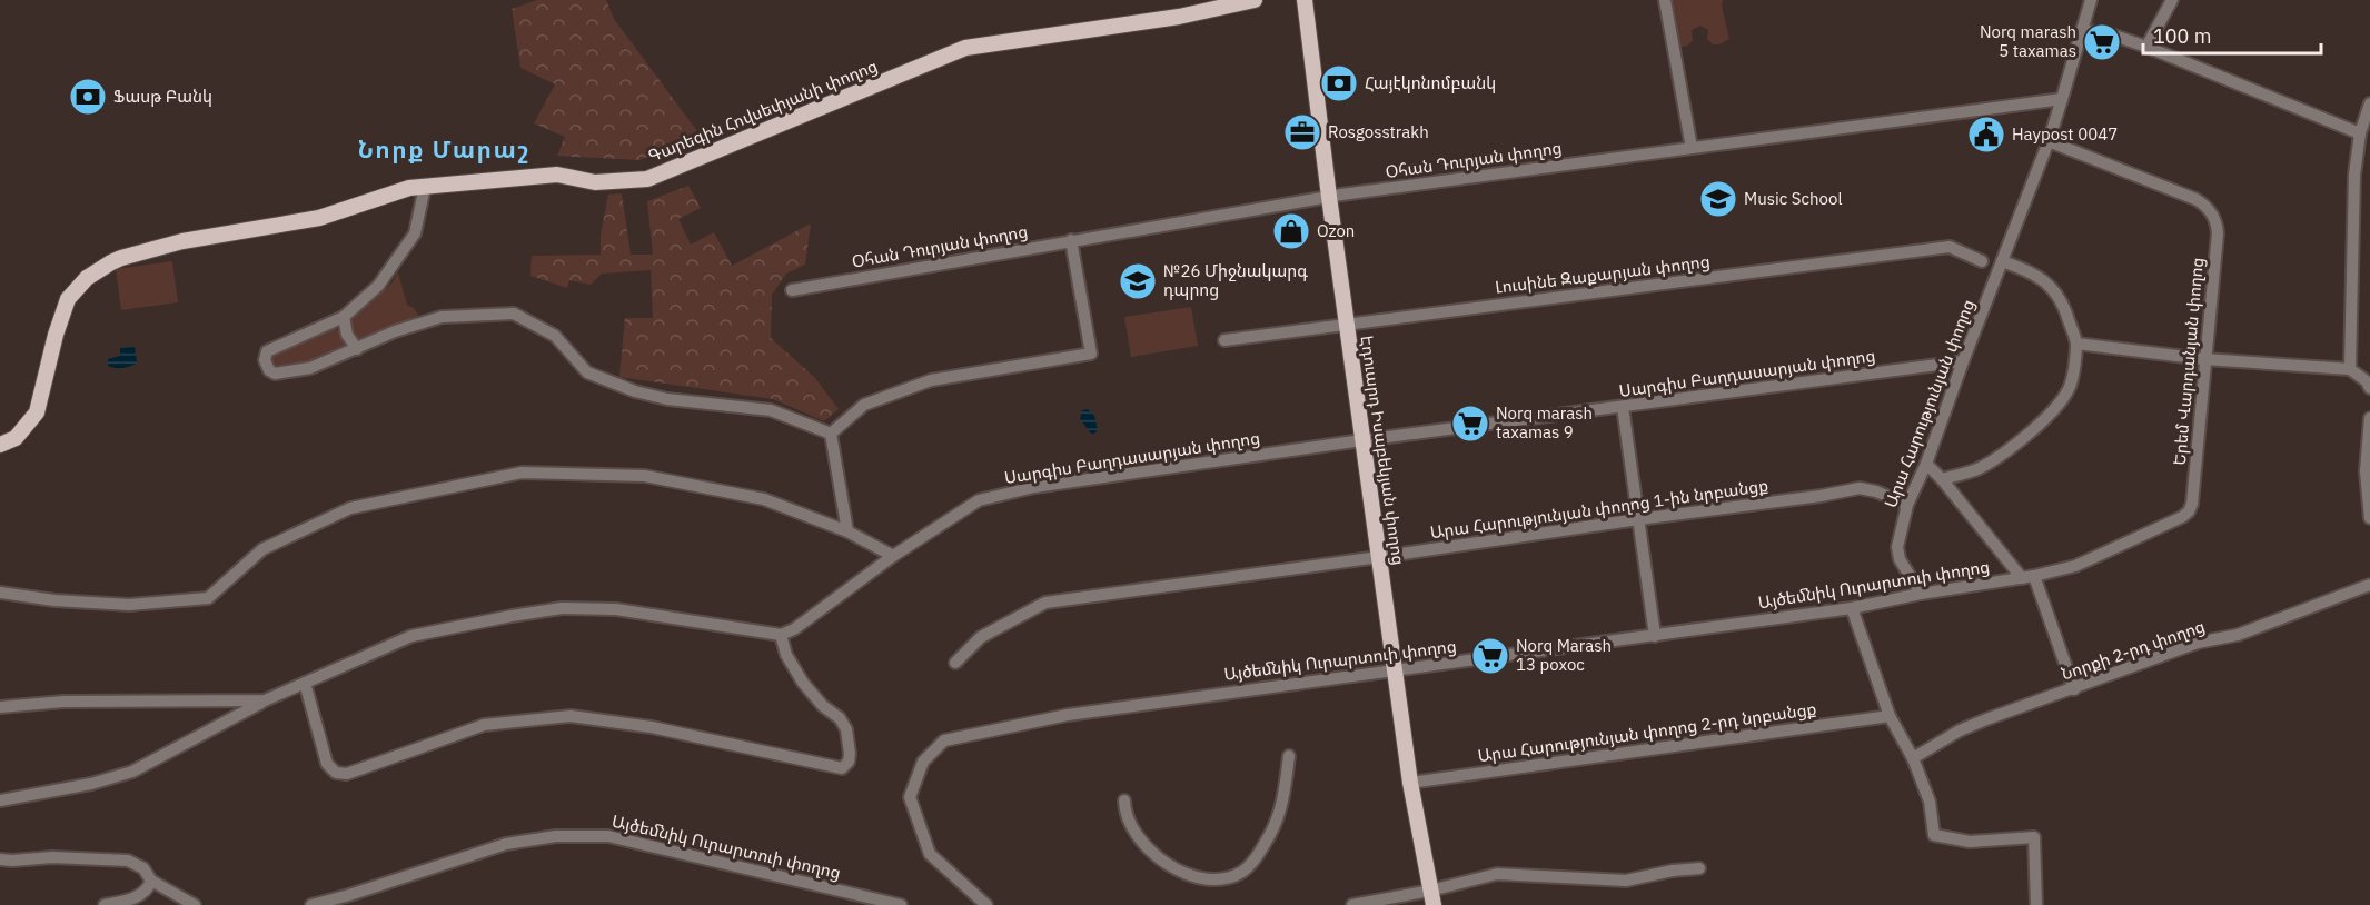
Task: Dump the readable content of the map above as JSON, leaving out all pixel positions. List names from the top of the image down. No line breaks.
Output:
{"streets":{"main road":["Գարեգին Հովսեփյանի փողոց","Էդուարդ Իսաբեկյան փողոց"],"street":["Օհան Դուրյան փողոց","Լուսինե Զաքարյան փողոց","Երեմ Վարդանյան փողոց","Սարգիս Բաղդասարյան փողոց","Արա Հարությունյան փողոց","Արա Հարությունյան փողոց 1-ին նրբանցք","Այծեմնիկ Ուրարտուի փողոց","Նորքի 2-րդ փողոց","Արա Հարությունյան փողոց 2-րդ նրբանցք"]},"crossings":[["Օհան Դուրյան փողոց","Արա Հարությունյան փողոց"],["Օհան Դուրյան փողոց","Էդուարդ Իսաբեկյան փողոց"],["Լուսինե Զաքարյան փողոց","Էդուարդ Իսաբեկյան փողոց"],["Երեմ Վարդանյան փողոց","Արա Հարությունյան փողոց"],["Երեմ Վարդանյան փողոց","Այծեմնիկ Ուրարտուի փողոց"],["Սարգիս Բաղդասարյան փողոց","Արա Հարությունյան փողոց"],["Սարգիս Բաղդասարյան փողոց","Էդուարդ Իսաբեկյան փողոց"],["Արա Հարությունյան փողոց","Արա Հարությունյան փողոց 1-ին նրբանցք"],["Արա Հարությունյան փողոց","Այծեմնիկ Ուրարտուի փողոց"],["Էդուարդ Իսաբեկյան փողոց","Արա Հարությունյան փողոց 1-ին նրբանցք"],["Էդուարդ Իսաբեկյան փողոց","Այծեմնիկ Ուրարտուի փողոց"],["Էդուարդ Իսաբեկյան փողոց","Արա Հարությունյան փողոց 2-րդ նրբանցք"]],"districts":["Նորք Մարաշ"],"places":{"supermarket":["Norq marash 5 taxamas","Norq marash taxamas 9","Norq Marash 13 poxoc"],"bank":["Հայէկոնոմբանկ","Ֆասթ Բանկ"],"office":["Rosgosstrakh"],"public building":["Haypost 0047"],"school or university":["Music School","№26 Միջնակարգ դպրոց"],"shop":["Ozon"]},"scale_bar":"100 m"}
